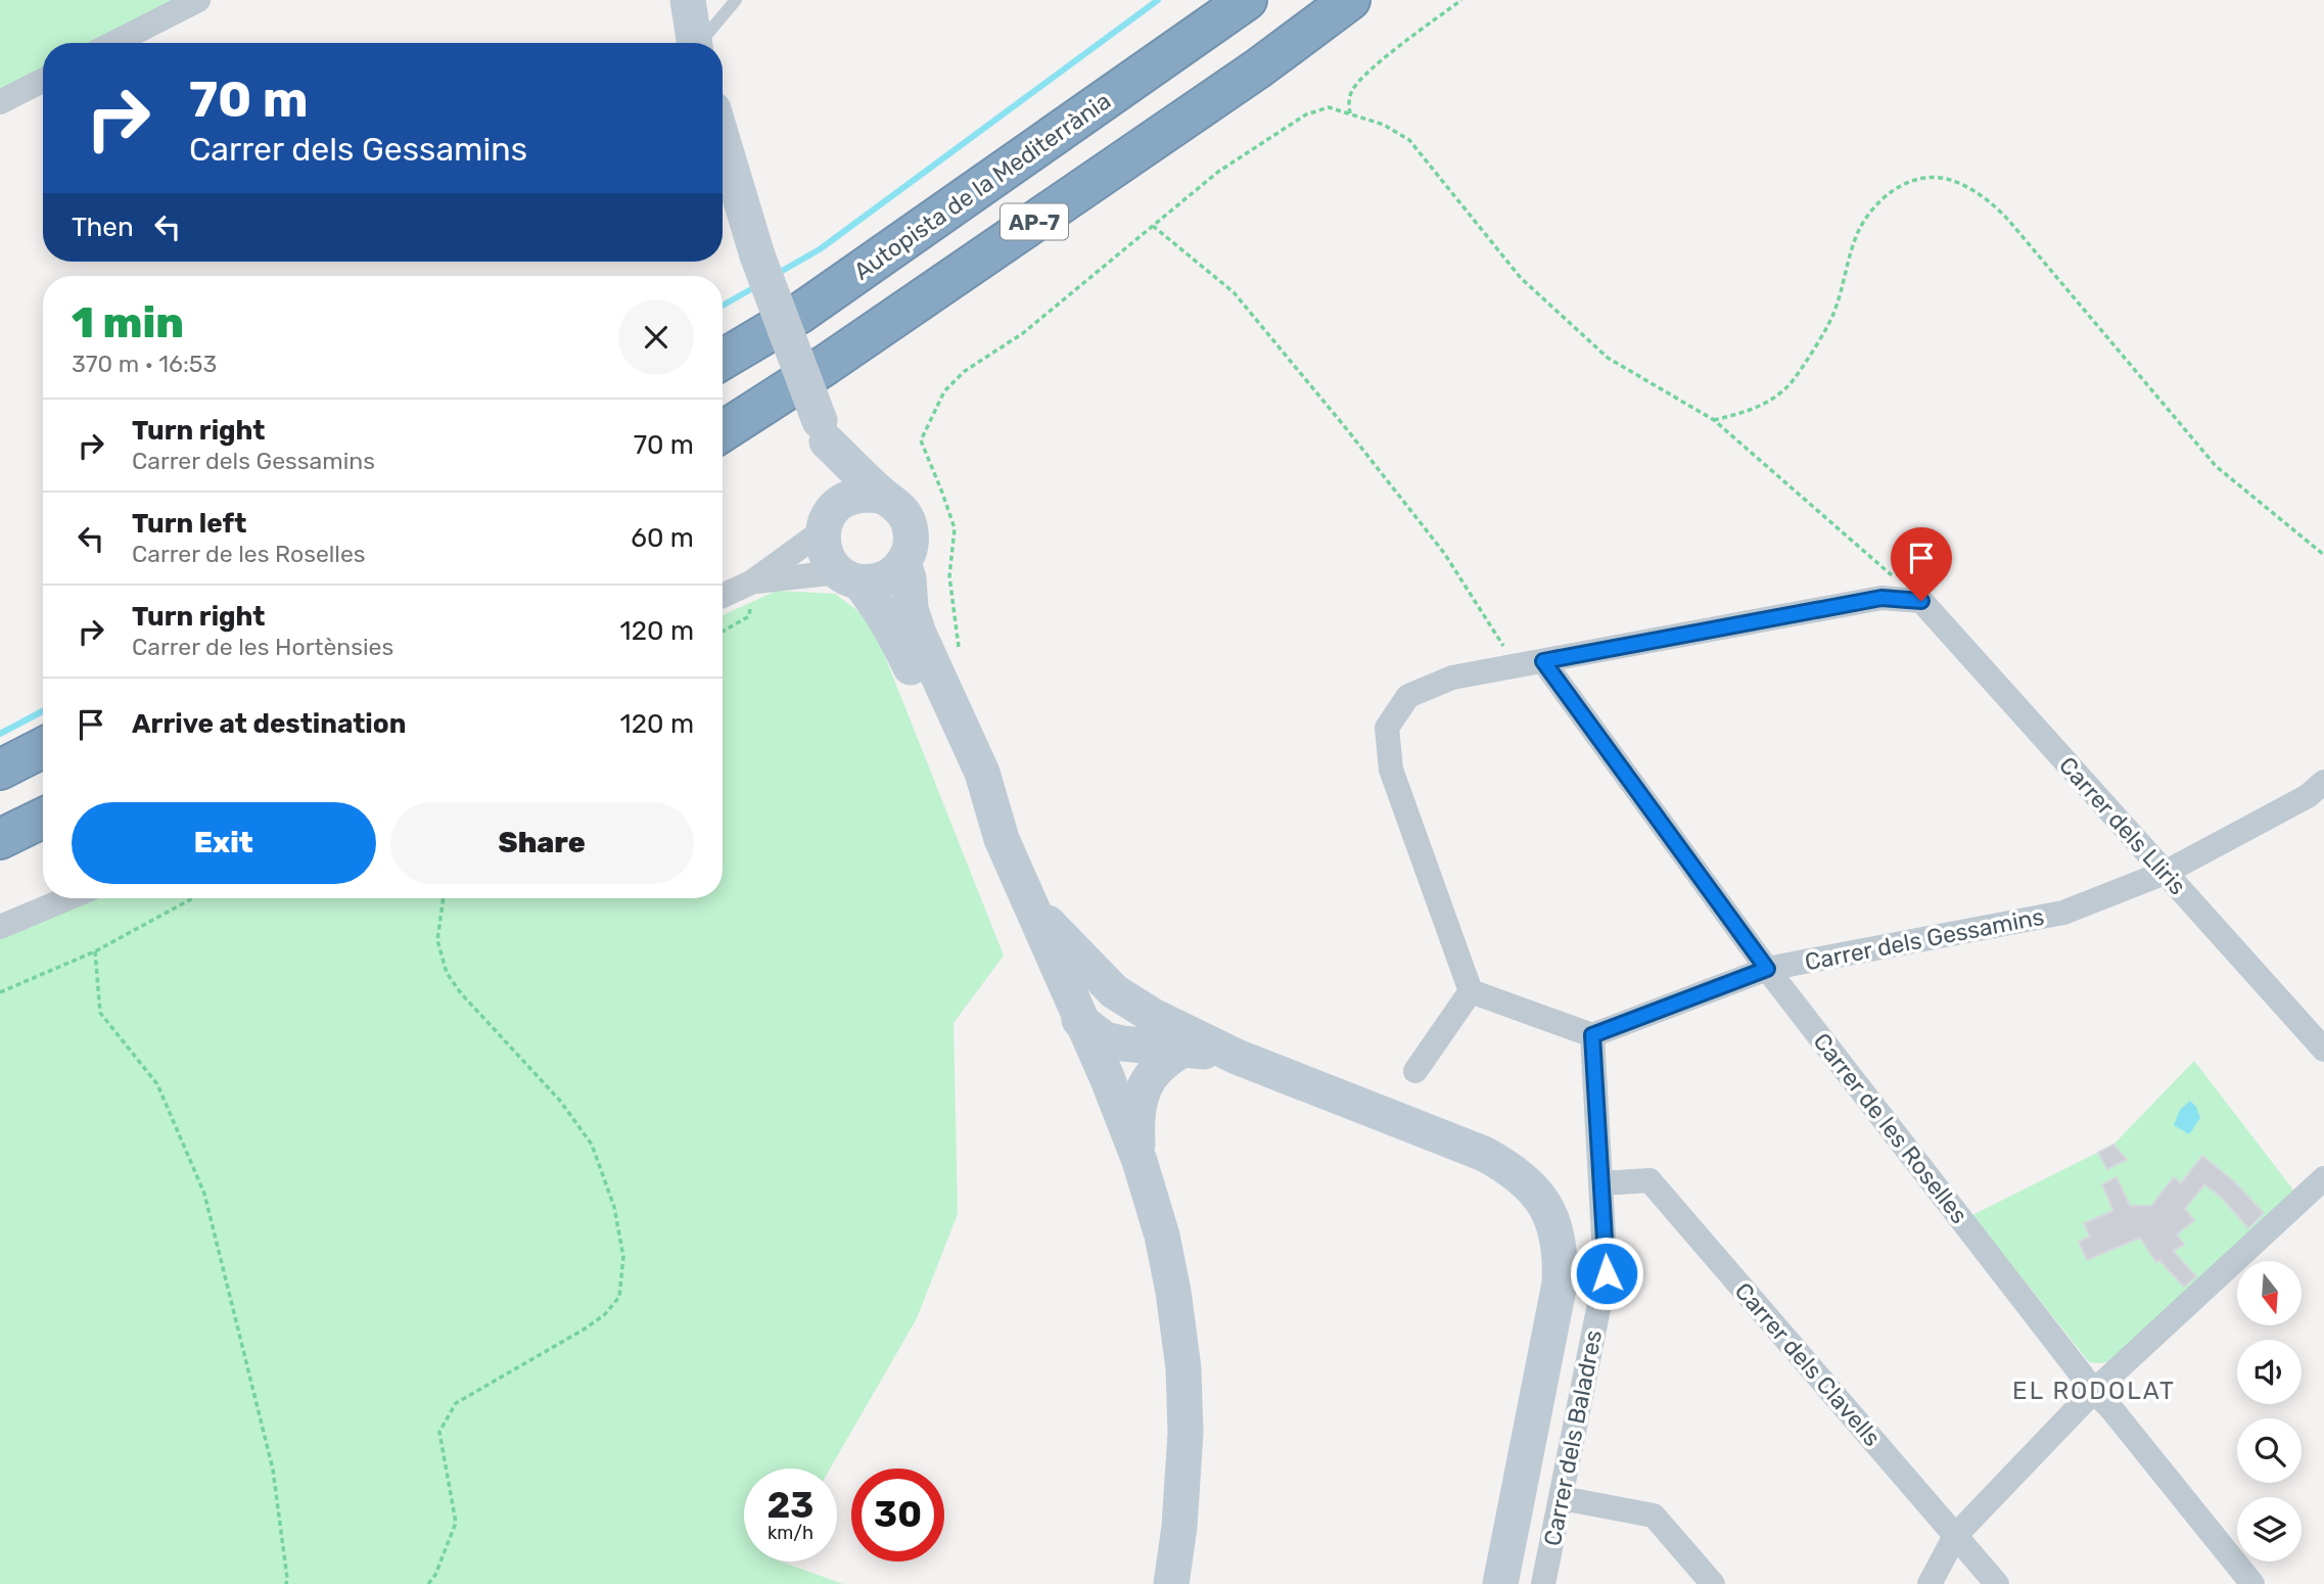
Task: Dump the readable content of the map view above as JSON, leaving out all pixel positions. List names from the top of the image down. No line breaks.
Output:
{"streets":{"highway":["Autopista de la Mediterrània","AP-7"],"street":["Carrer dels Lliris","Carrer dels Gessamins","Carrer de les Roselles","Carrer dels Clavells","Carrer dels Baladres"]},"crossings":[["Carrer dels Lliris","Carrer dels Gessamins"],["Carrer dels Gessamins","Carrer de les Roselles"],["Carrer dels Gessamins","Carrer dels Baladres"],["Carrer dels Clavells","Carrer dels Baladres"]],"districts":["EL RODOLAT"],"north":"bottom","page":{"turn":["70 m","Carrer dels Gessamins"],"then":"Then","heading":["1 min","370 m · 16:53"],"list":[{"name":"Turn right","note":"Carrer dels Gessamins","value":"70 m"},{"name":"Turn left","note":"Carrer de les Roselles","value":"60 m"},{"name":"Turn right","note":"Carrer de les Hortènsies","value":"120 m"},{"name":"Arrive at destination","value":"120 m"}],"buttons":["Exit","Share"],"speed":"23 km/h","limit":"30"}}
